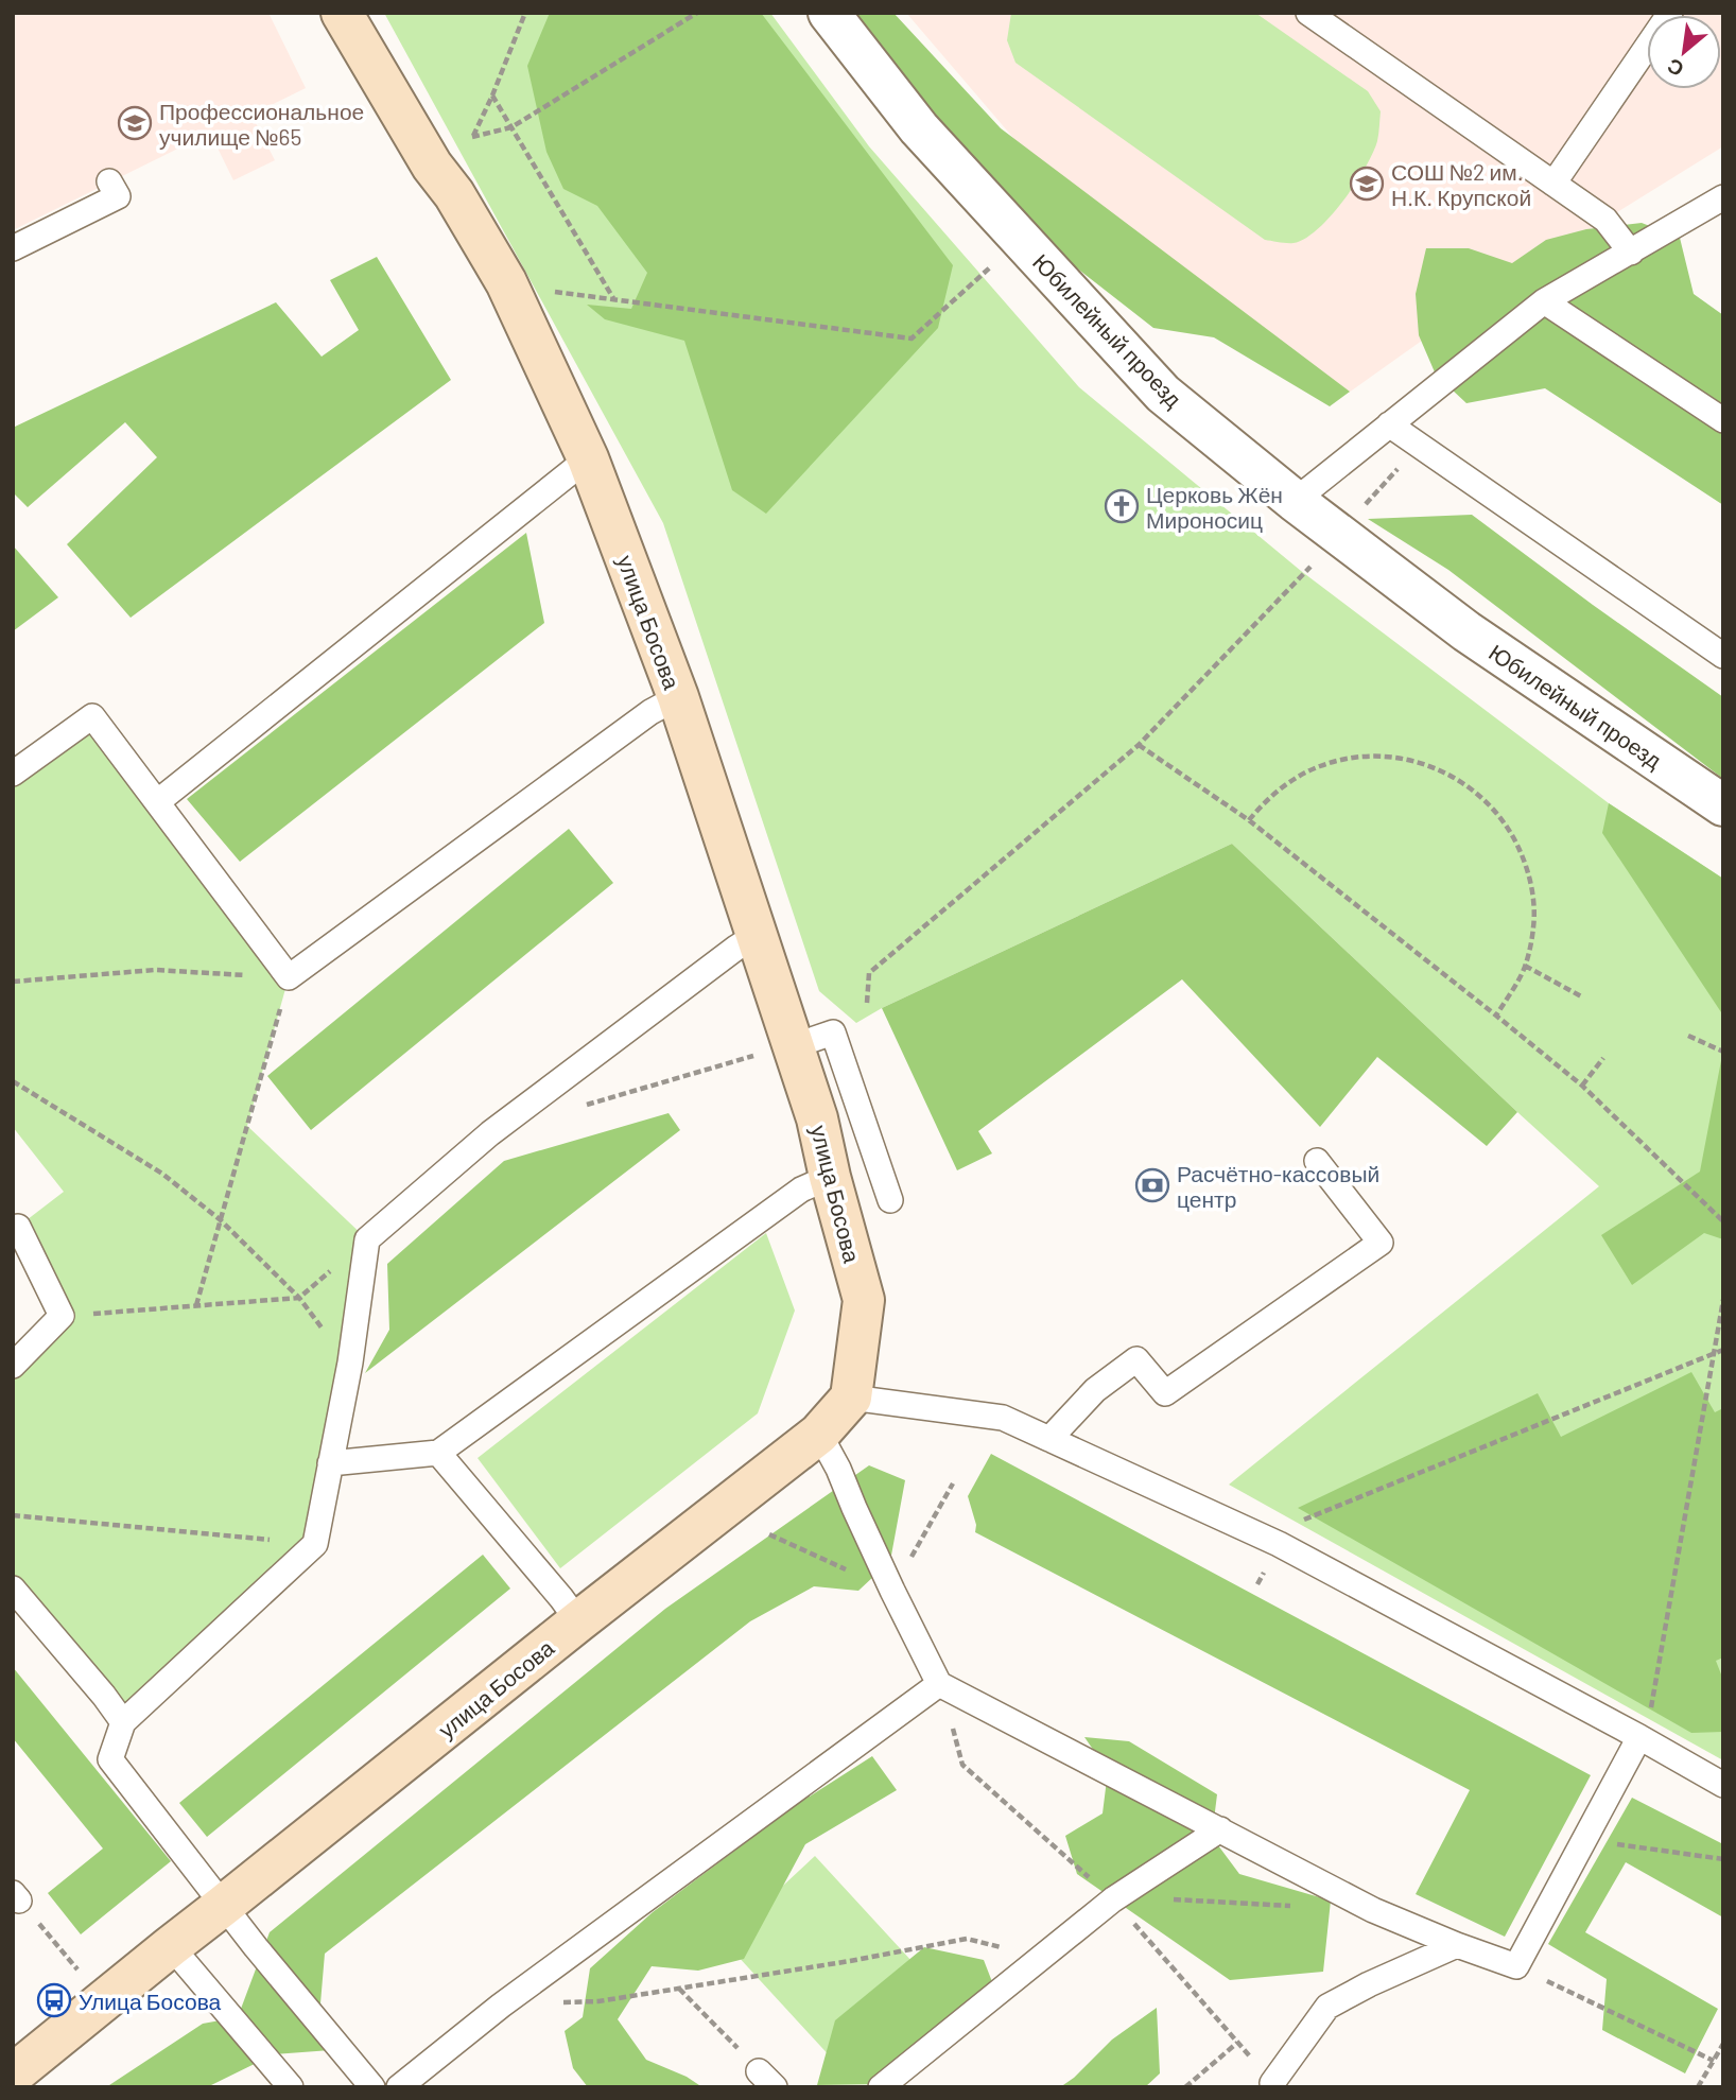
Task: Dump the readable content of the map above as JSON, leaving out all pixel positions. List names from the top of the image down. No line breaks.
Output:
{"streets":{"street":["Юбилейный проезд","улица Босова"]},"places":{"school or university":["Профессиональное училище №65","СОШ №2 им. Н.К. Крупской"],"church":["Церковь Жён Мироносиц"],"bank":["Расчётно-кассовый центр"],"bus stop":["Улица Босова"]},"north":"bottom left"}
